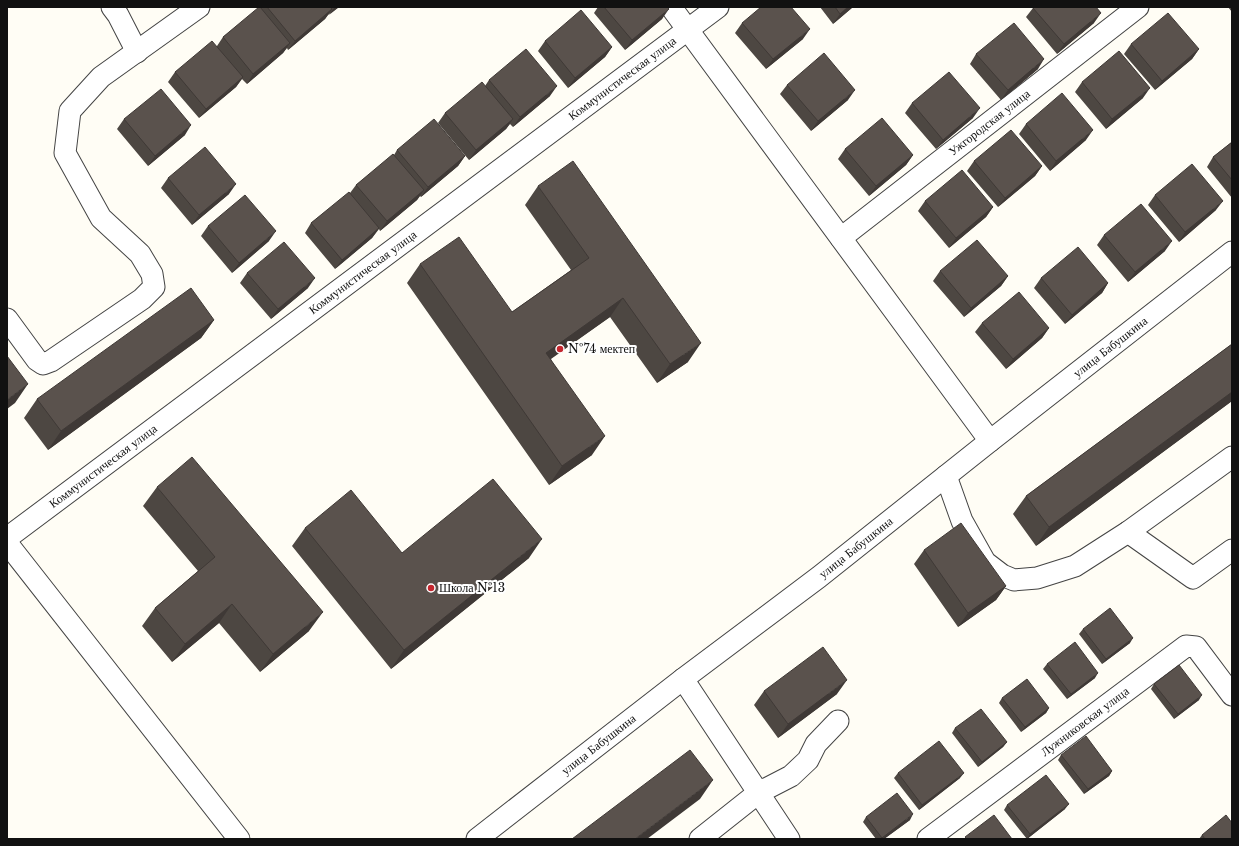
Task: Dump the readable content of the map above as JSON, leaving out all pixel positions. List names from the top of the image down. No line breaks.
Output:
{"streets":{"street":["Коммунистическая улица","Ужгородская улица","улица Бабушкина","Лужниковская улица"]},"places":["№74 мектеп","Школа №13"]}
